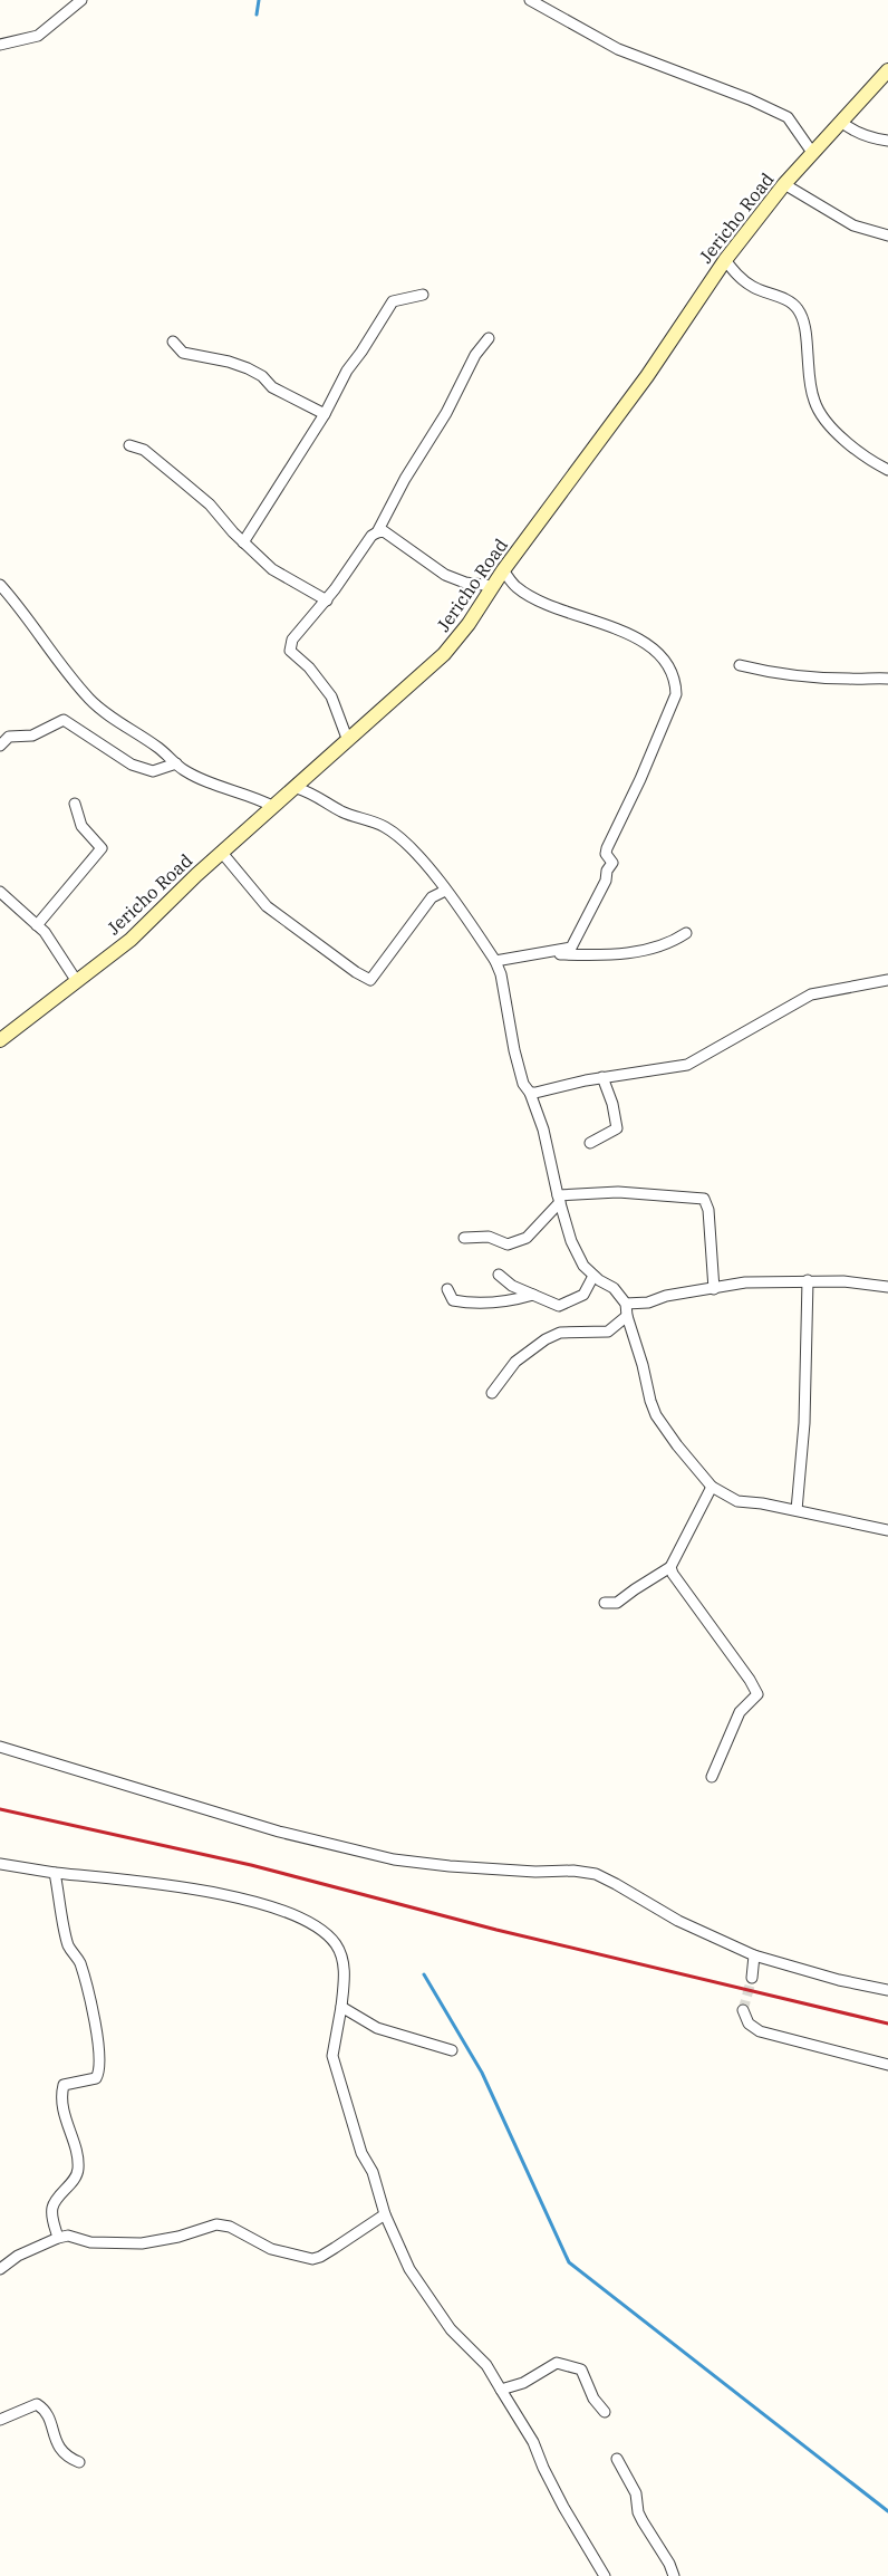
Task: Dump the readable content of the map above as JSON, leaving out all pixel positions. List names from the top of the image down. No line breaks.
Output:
{"streets":{"street":["Jericho Road"]}}
